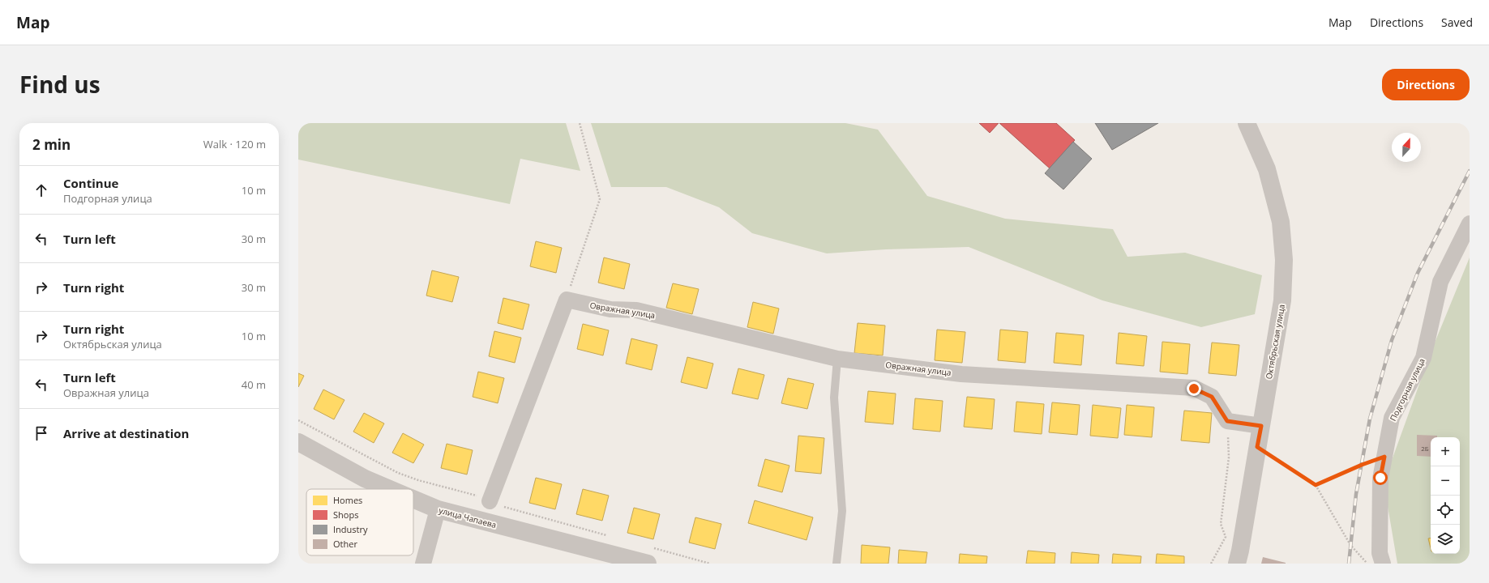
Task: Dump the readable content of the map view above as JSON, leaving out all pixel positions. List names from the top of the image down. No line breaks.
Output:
{"streets":{"street":["Овражная улица","Октябрьская улица","Подгорная улица","улица Чапаева"]},"house_numbers":["2Б"],"legend":["Homes","Shops","Industry","Other"],"north":"top","page":{"header":"Map","nav":["Map","Directions","Saved"],"title":"Find us","buttons":"Directions","heading":["2 min","Walk · 120 m"],"list":[["Continue","Подгорная улица","10 m"],["Turn left","30 m"],["Turn right","30 m"],["Turn right","Октябрьская улица","10 m"],["Turn left","Овражная улица","40 m"],"Arrive at destination"],"map_buttons":["+","−"]}}
